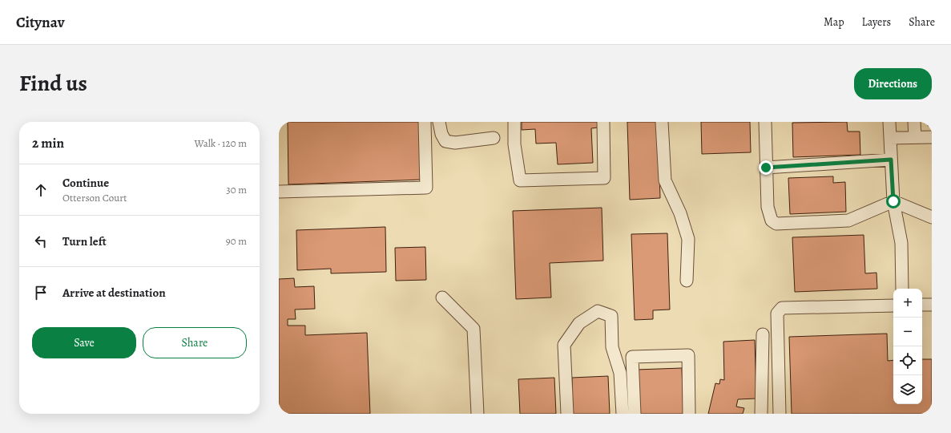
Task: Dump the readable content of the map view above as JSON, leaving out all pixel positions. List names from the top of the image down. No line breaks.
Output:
{"page":{"header":"Citynav","nav":["Map","Layers","Share"],"title":"Find us","buttons":["Directions",["Save","Share"]],"heading":["2 min","Walk · 120 m"],"list":[["Continue","Otterson Court","30 m"],["Turn left","90 m"],"Arrive at destination"],"map_buttons":["+","−"]}}
